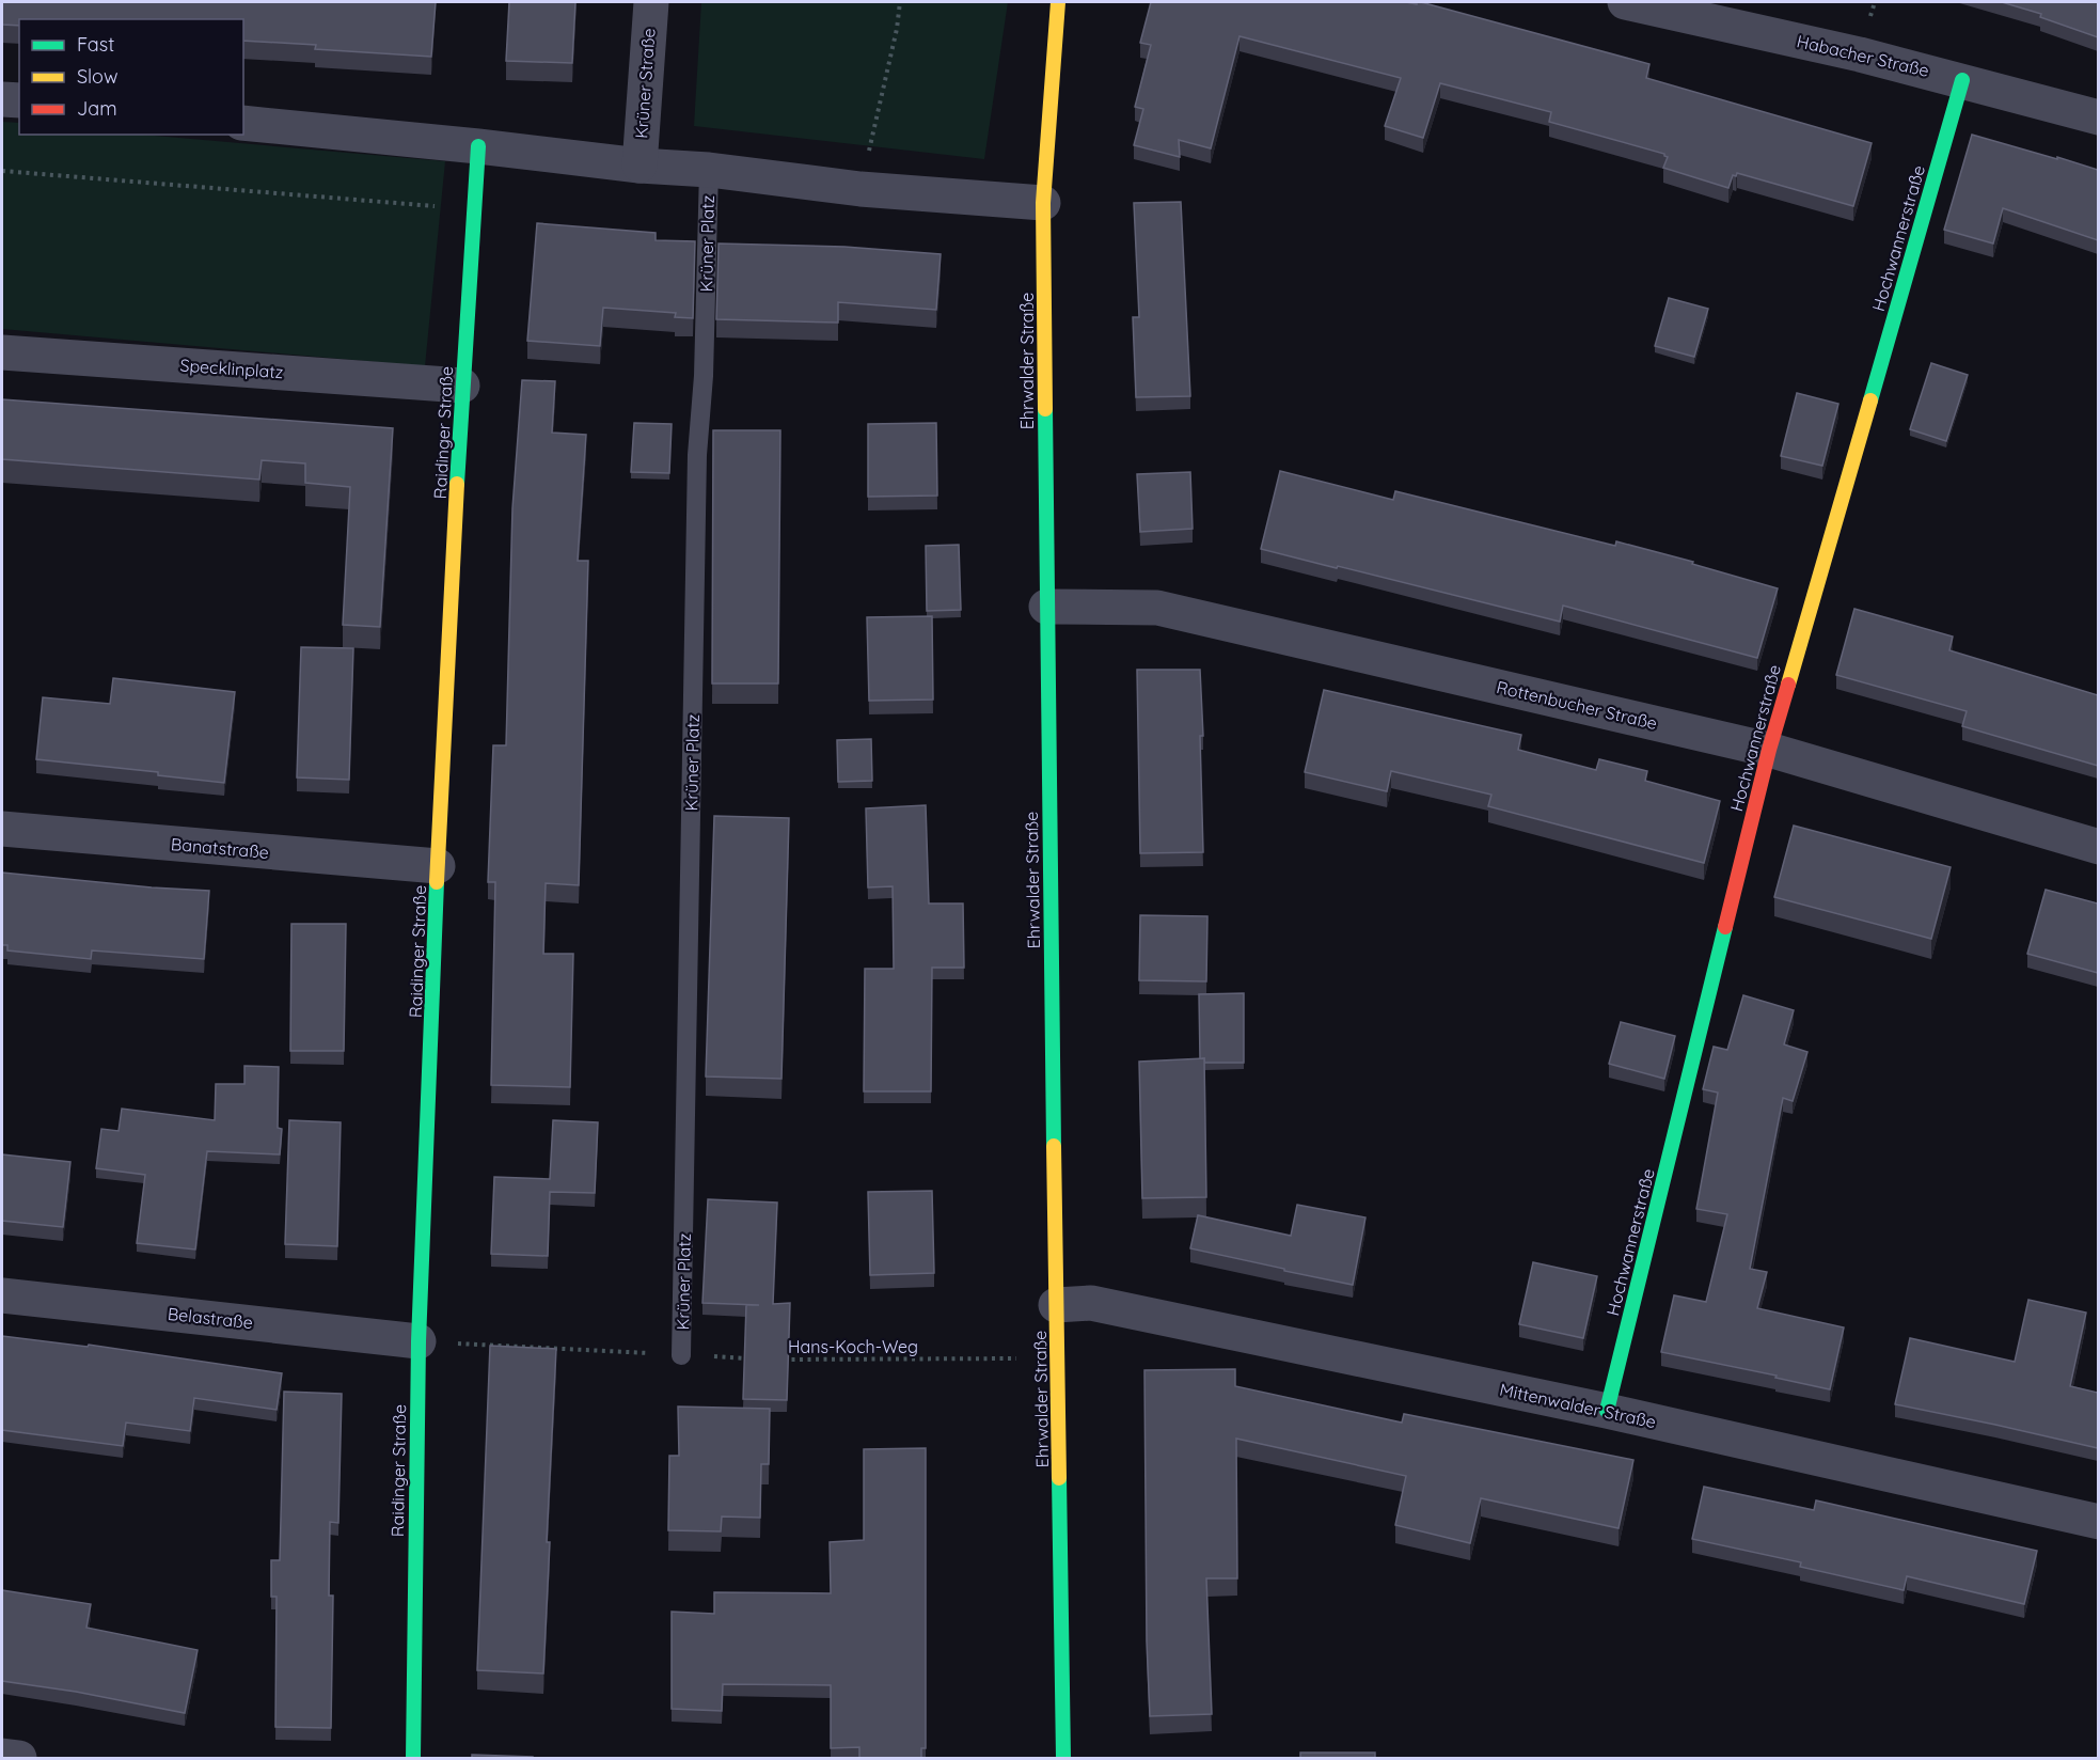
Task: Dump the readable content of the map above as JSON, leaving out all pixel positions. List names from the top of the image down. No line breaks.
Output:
{"streets":{"street":["Habacher Straße","Krüner Straße","Hochwannerstraße","Krüner Platz","Ehrwalder Straße","Specklinplatz","Raidinger Straße","Rottenbucher Straße","Banatstraße","Belastraße","Mittenwalder Straße"],"path":["Hans-Koch-Weg"]},"crossings":[["Habacher Straße","Hochwannerstraße"],["Krüner Straße","Krüner Platz"],["Hochwannerstraße","Rottenbucher Straße"],["Hochwannerstraße","Mittenwalder Straße"],["Krüner Platz","Ehrwalder Straße"],["Krüner Platz","Raidinger Straße"],["Ehrwalder Straße","Rottenbucher Straße"],["Ehrwalder Straße","Hans-Koch-Weg"],["Ehrwalder Straße","Mittenwalder Straße"],["Specklinplatz","Raidinger Straße"],["Raidinger Straße","Banatstraße"],["Raidinger Straße","Belastraße"]],"legend":["Fast","Slow","Jam"]}
